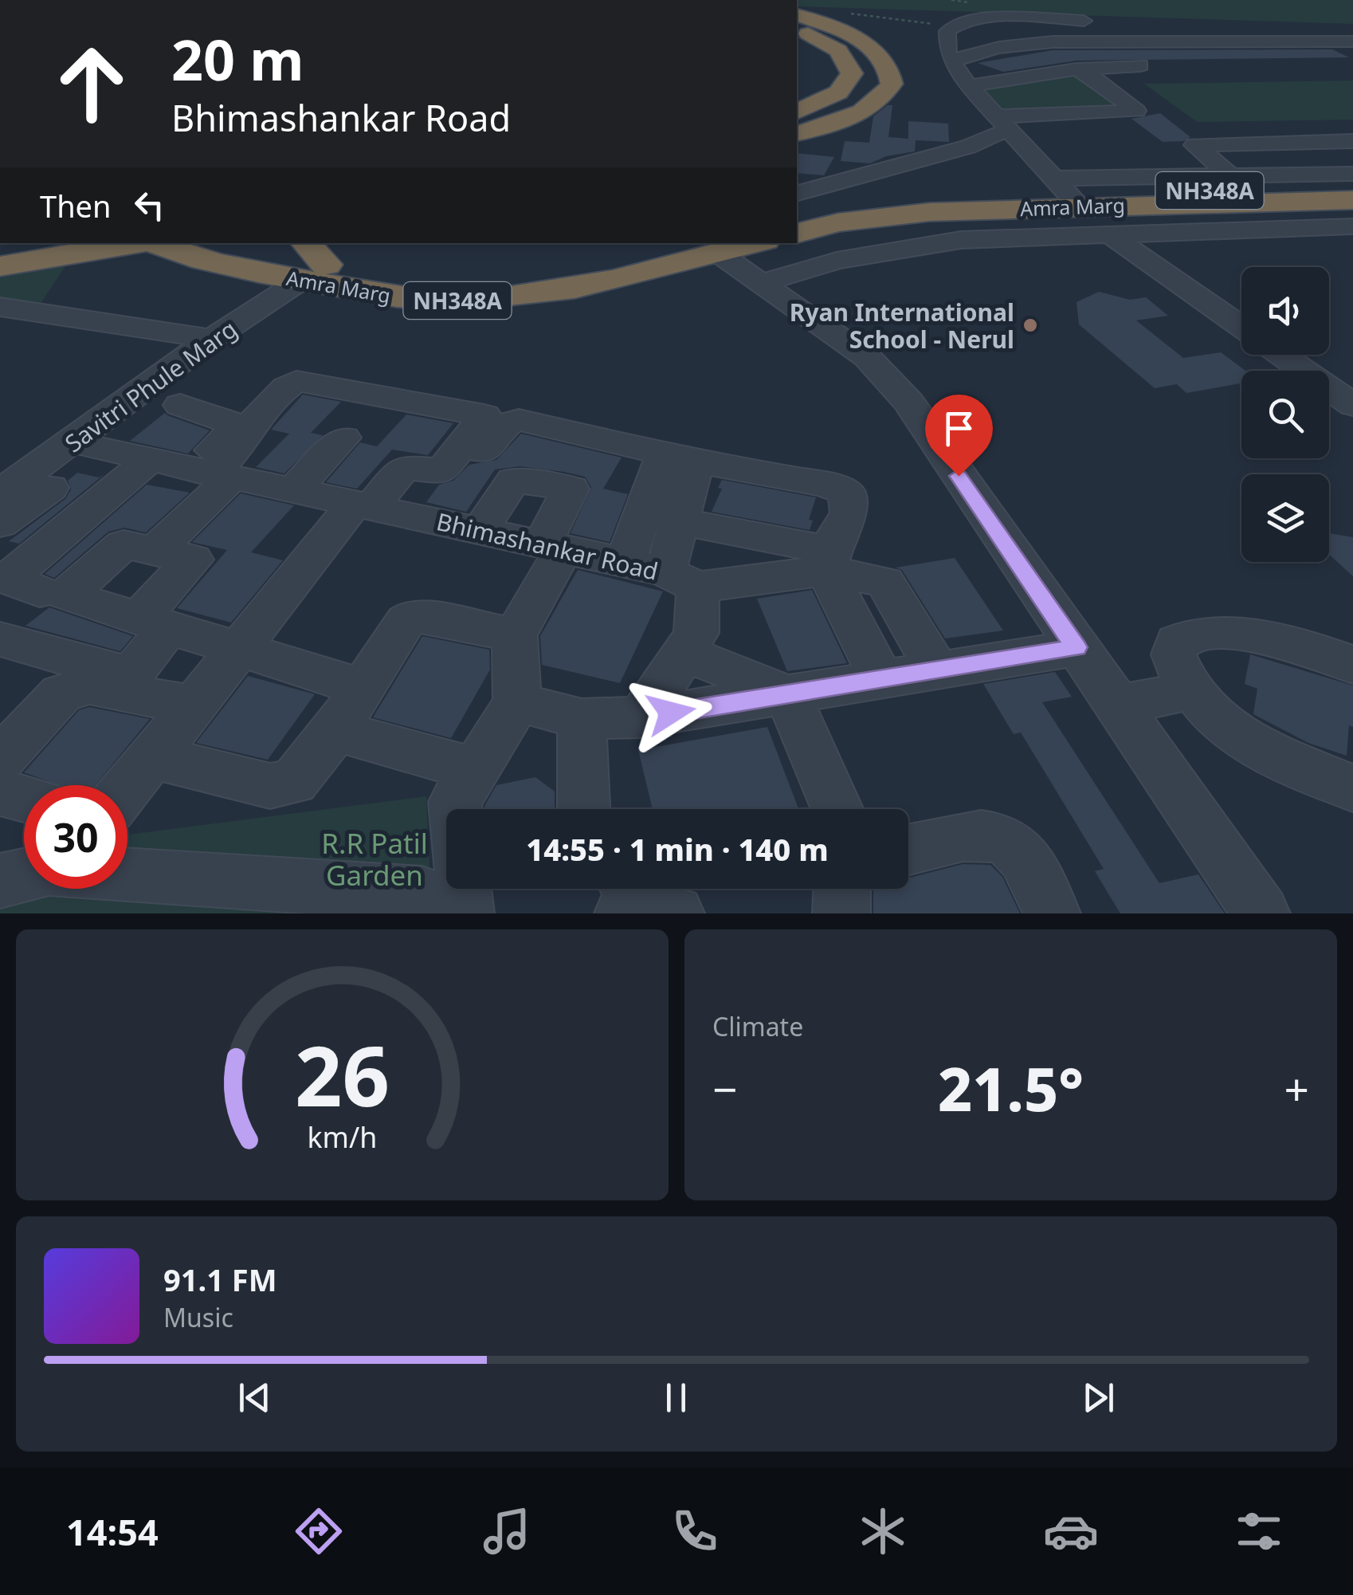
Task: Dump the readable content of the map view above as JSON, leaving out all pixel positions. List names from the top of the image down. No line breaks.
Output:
{"streets":{"highway":["NH348A","Amra Marg"],"street":["Savitri Phule Marg","Bhimashankar Road"]},"crossings":[["Amra Marg","Savitri Phule Marg"],["Savitri Phule Marg","Bhimashankar Road"]],"parks":["R.R Patil Garden"],"places":["Ryan International School - Nerul"],"page":{"turn":["20 m","Bhimashankar Road"],"then":"Then","limit":"30","trip":"14:55 · 1 min · 140 m","tile":"Climate","heat":["−","21.5°","+"],"song":["91.1 FM","Music"],"tabs":"14:54","gauge":["26","km/h"]}}
